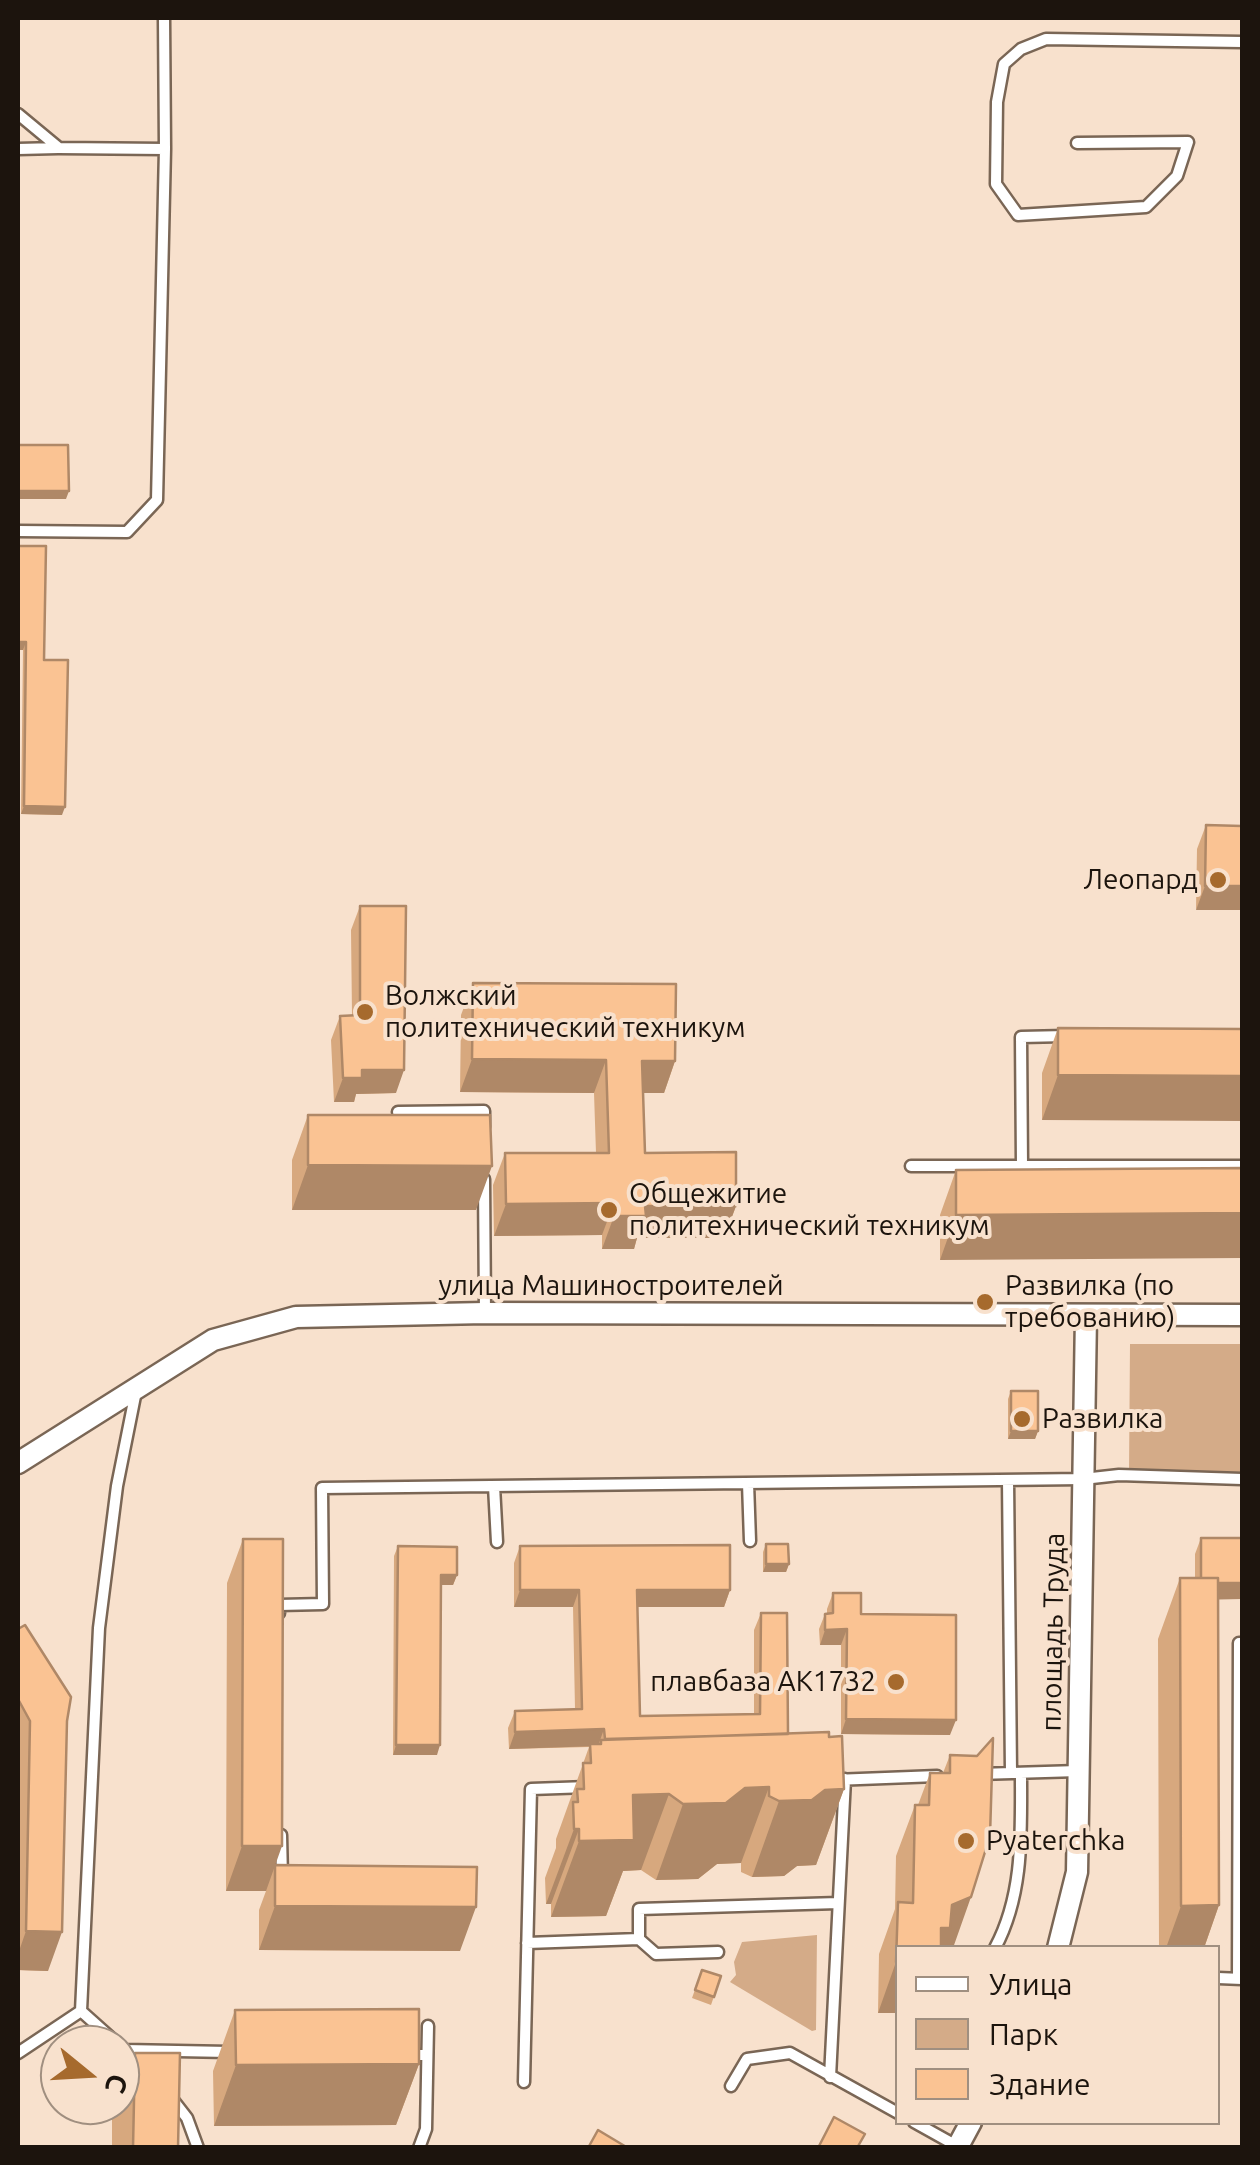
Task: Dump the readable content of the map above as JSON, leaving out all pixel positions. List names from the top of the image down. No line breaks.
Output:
{"streets":{"street":["улица Машиностроителей","площадь Труда"]},"crossings":[["улица Машиностроителей","площадь Труда"]],"places":["Леопард","Волжский политехнический техникум","Общежитие политехнический техникум","Развилка (по требованию)","Развилка","плавбаза АК1732","Pyaterchka"],"legend":["Улица","Парк","Здание"],"north":"right"}
